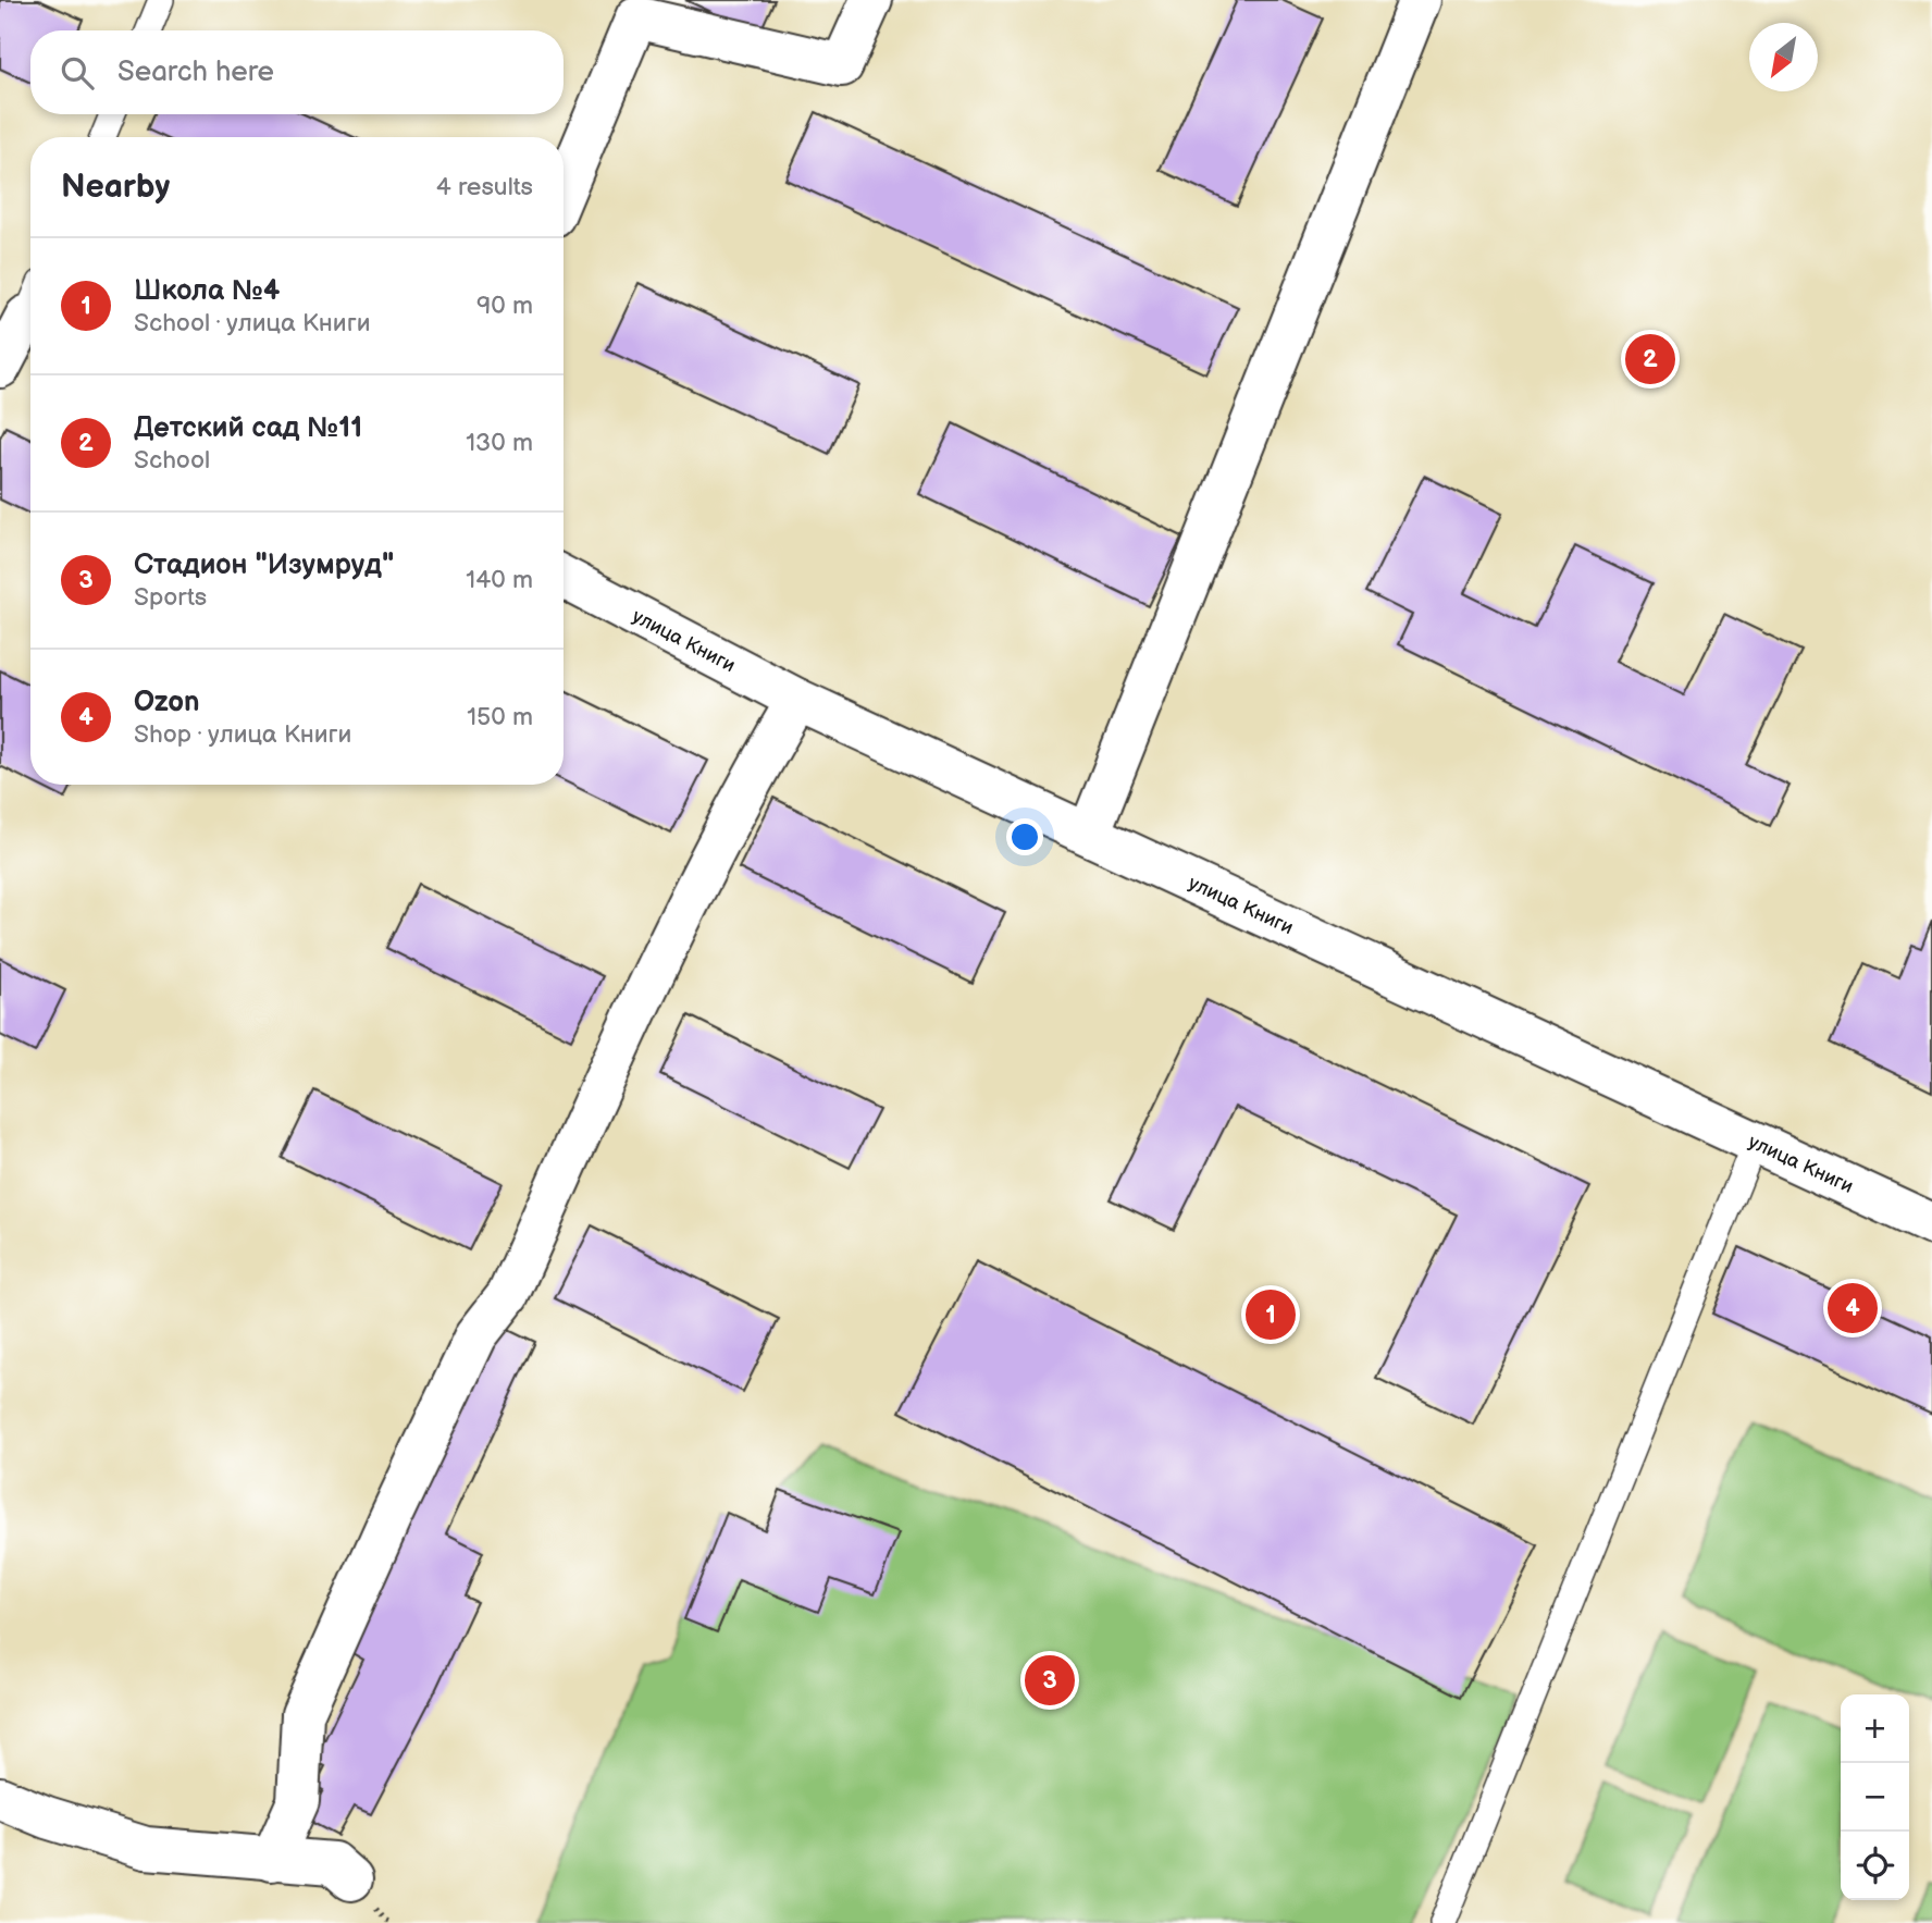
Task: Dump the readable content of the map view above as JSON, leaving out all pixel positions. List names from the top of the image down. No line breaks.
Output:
{"streets":{"street":["улица Книги"]},"north":"bottom left","page":{"search":"Search here","heading":["Nearby","4 results"],"list":[{"mark":"1","name":"Школа №4","note":"School · улица Книги","value":"90 m"},{"mark":"2","name":"Детский сад №11","note":"School","value":"130 m"},{"mark":"3","name":"Стадион \"Изумруд\"","note":"Sports","value":"140 m"},{"mark":"4","name":"Ozon","note":"Shop · улица Книги","value":"150 m"}],"pins":["2","4","1","3"],"map_buttons":["+","−"]}}
